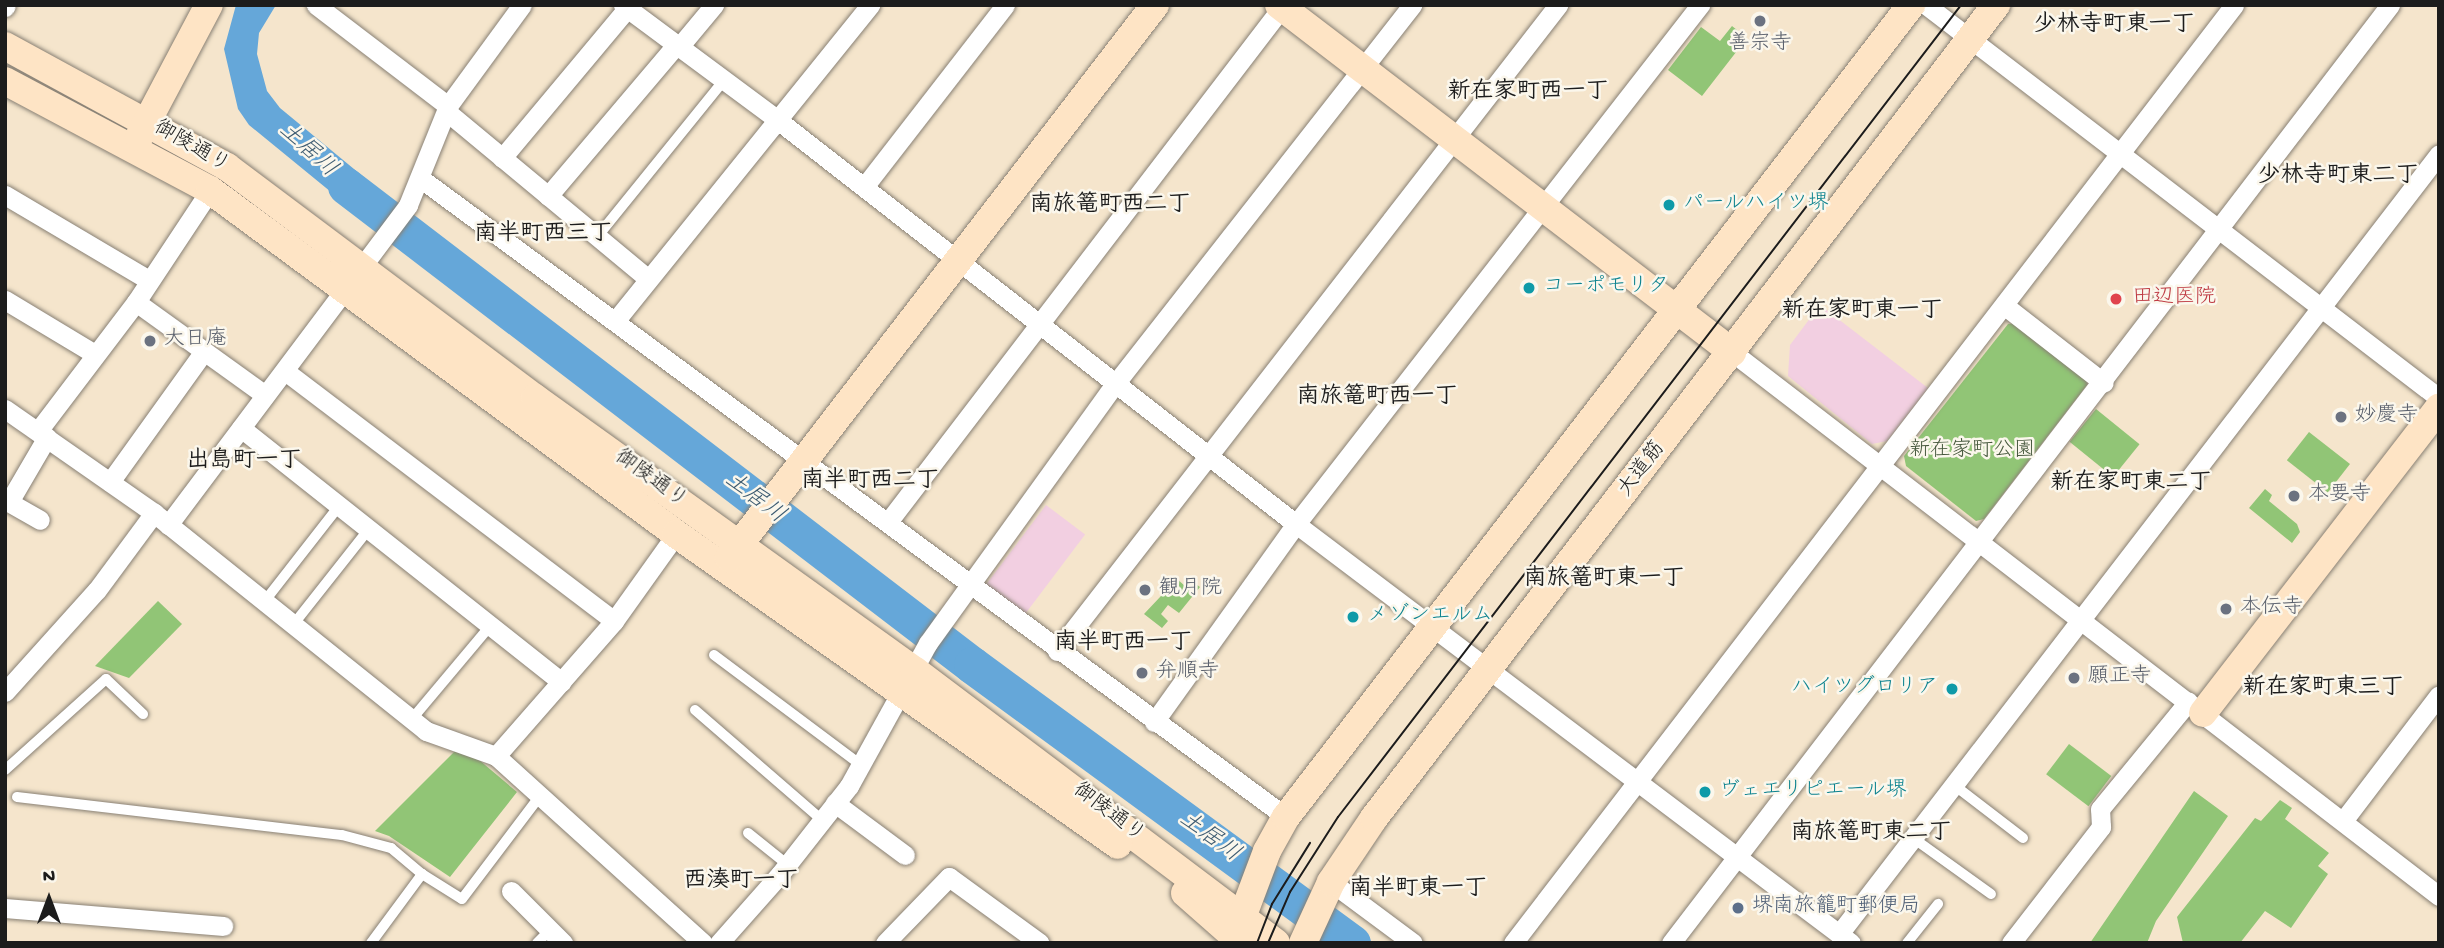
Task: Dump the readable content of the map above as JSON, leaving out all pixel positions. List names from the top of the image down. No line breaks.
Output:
{"streets":{"street":["御陵通り","大道筋"]},"districts":["少林寺町東一丁","新在家町西一丁","少林寺町東二丁","南旅篭町西二丁","南半町西三丁","新在家町東一丁","南旅篭町西一丁","出島町一丁","南半町西二丁","新在家町東二丁","南旅篭町東一丁","南半町西一丁","新在家町東三丁","南旅篭町東二丁","西湊町一丁","南半町東一丁"],"water":["土居川"],"parks":["新在家町公園"],"places":["善宗寺","パールハイツ堺","コーポモリタ","田辺医院","大日庵","妙慶寺","本要寺","観月院","本伝寺","メゾンエルム","弁順寺","願正寺","ハイツグロリア","ヴェエリピエール堺","堺南旅籠町郵便局"],"north":"top"}
